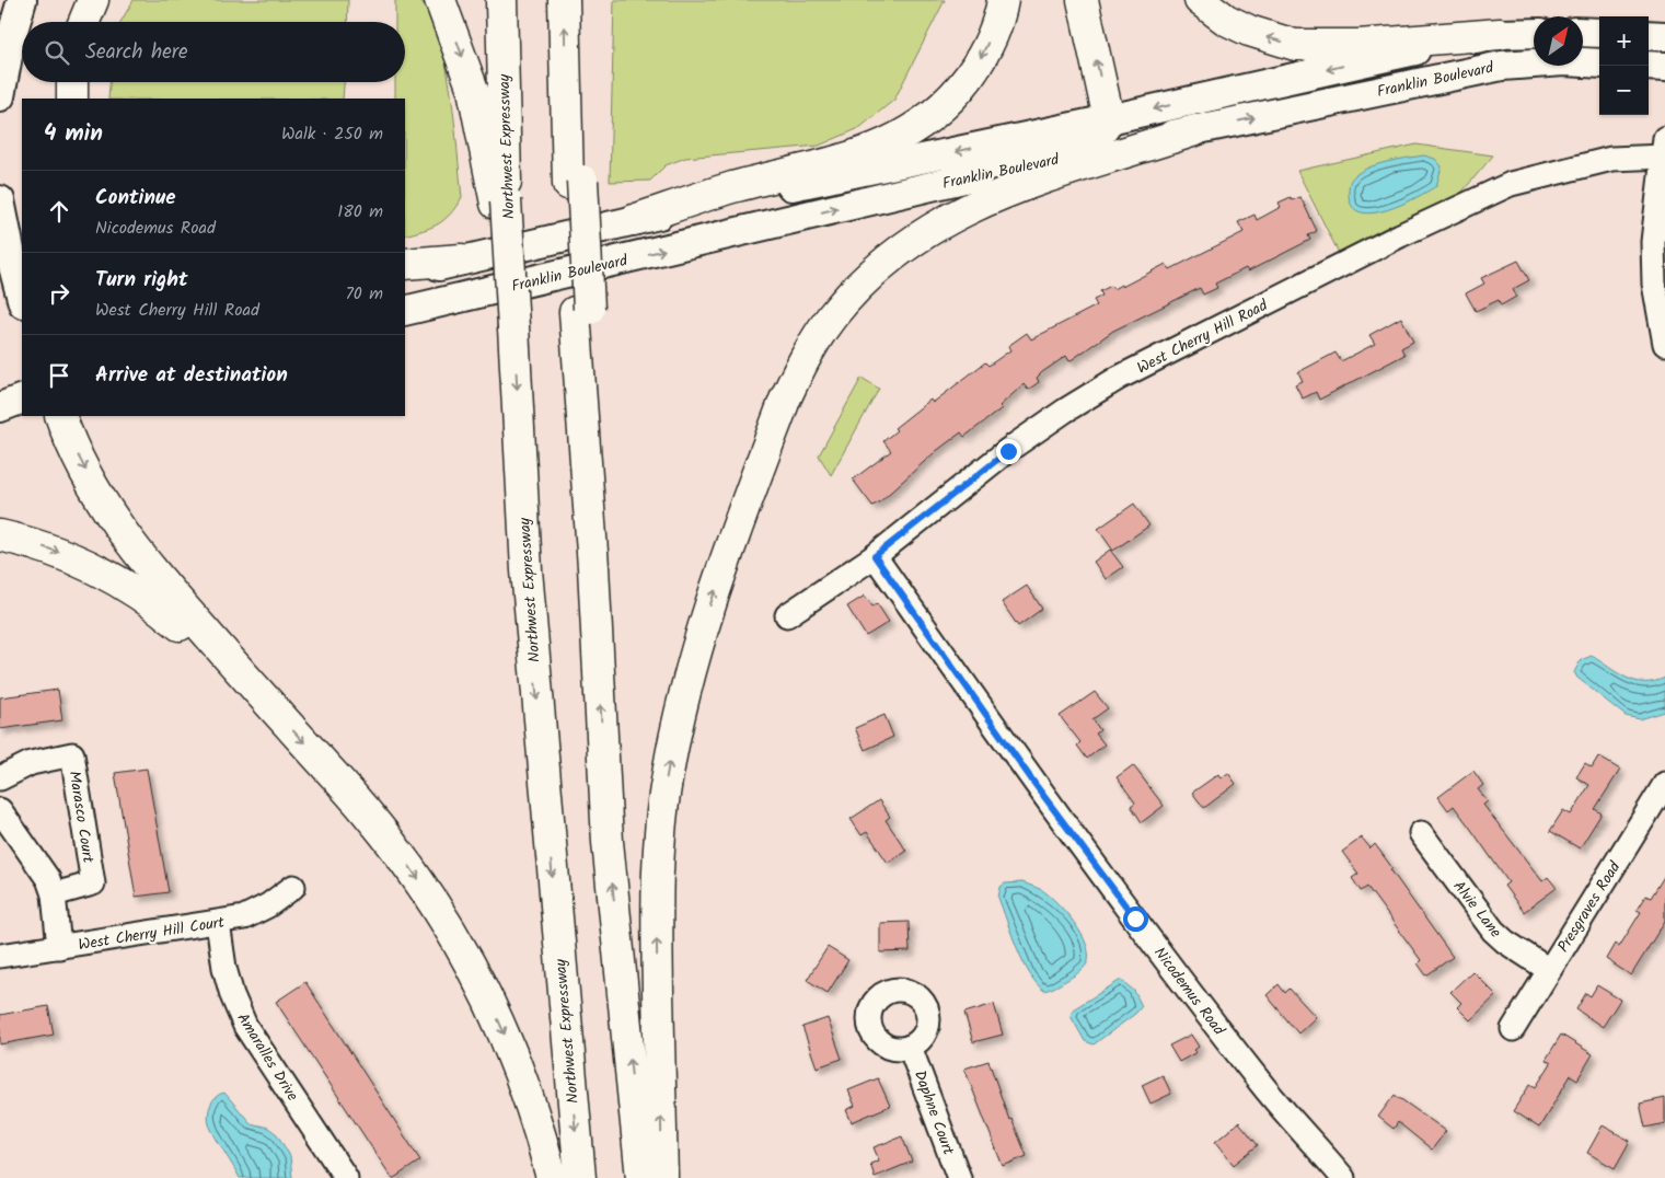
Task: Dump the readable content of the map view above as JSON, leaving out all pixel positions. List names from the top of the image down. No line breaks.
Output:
{"streets":{"highway":["Northwest Expressway"],"main road":["Franklin Boulevard"],"street":["West Cherry Hill Road","Marasco Court","Presgraves Road","Alvie Lane","West Cherry Hill Court","Nicodemus Road","Amaralles Drive","Daphne Court"]},"crossings":[["West Cherry Hill Road","Nicodemus Road"],["Presgraves Road","Alvie Lane"],["West Cherry Hill Court","Amaralles Drive"]],"north":"top right","page":{"map_buttons":["+","−"],"search":"Search here","heading":["4 min","Walk · 250 m"],"list":[["Continue","Nicodemus Road","180 m"],["Turn right","West Cherry Hill Road","70 m"],"Arrive at destination"]}}
